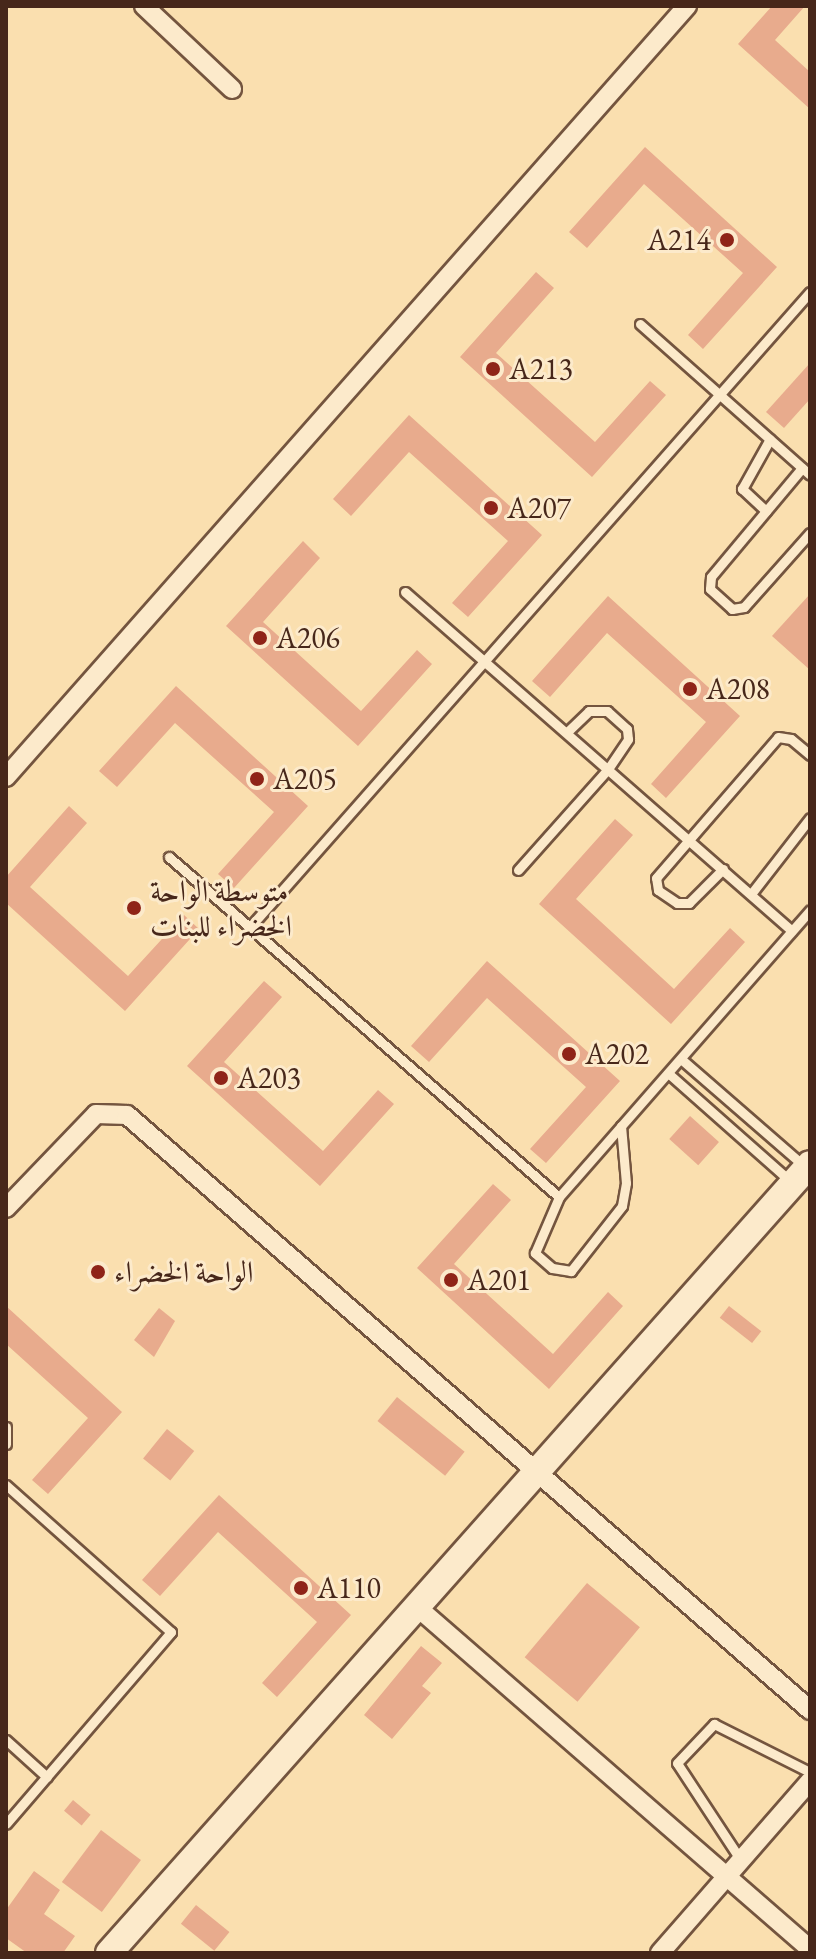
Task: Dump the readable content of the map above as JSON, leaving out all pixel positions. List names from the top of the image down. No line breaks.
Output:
{"places":["A214","A213","A207","A206","A208","A205","متوسطة الواحة الخضراء للبنات","A202","A203","الواحة الخضراء","A201","A110"]}
